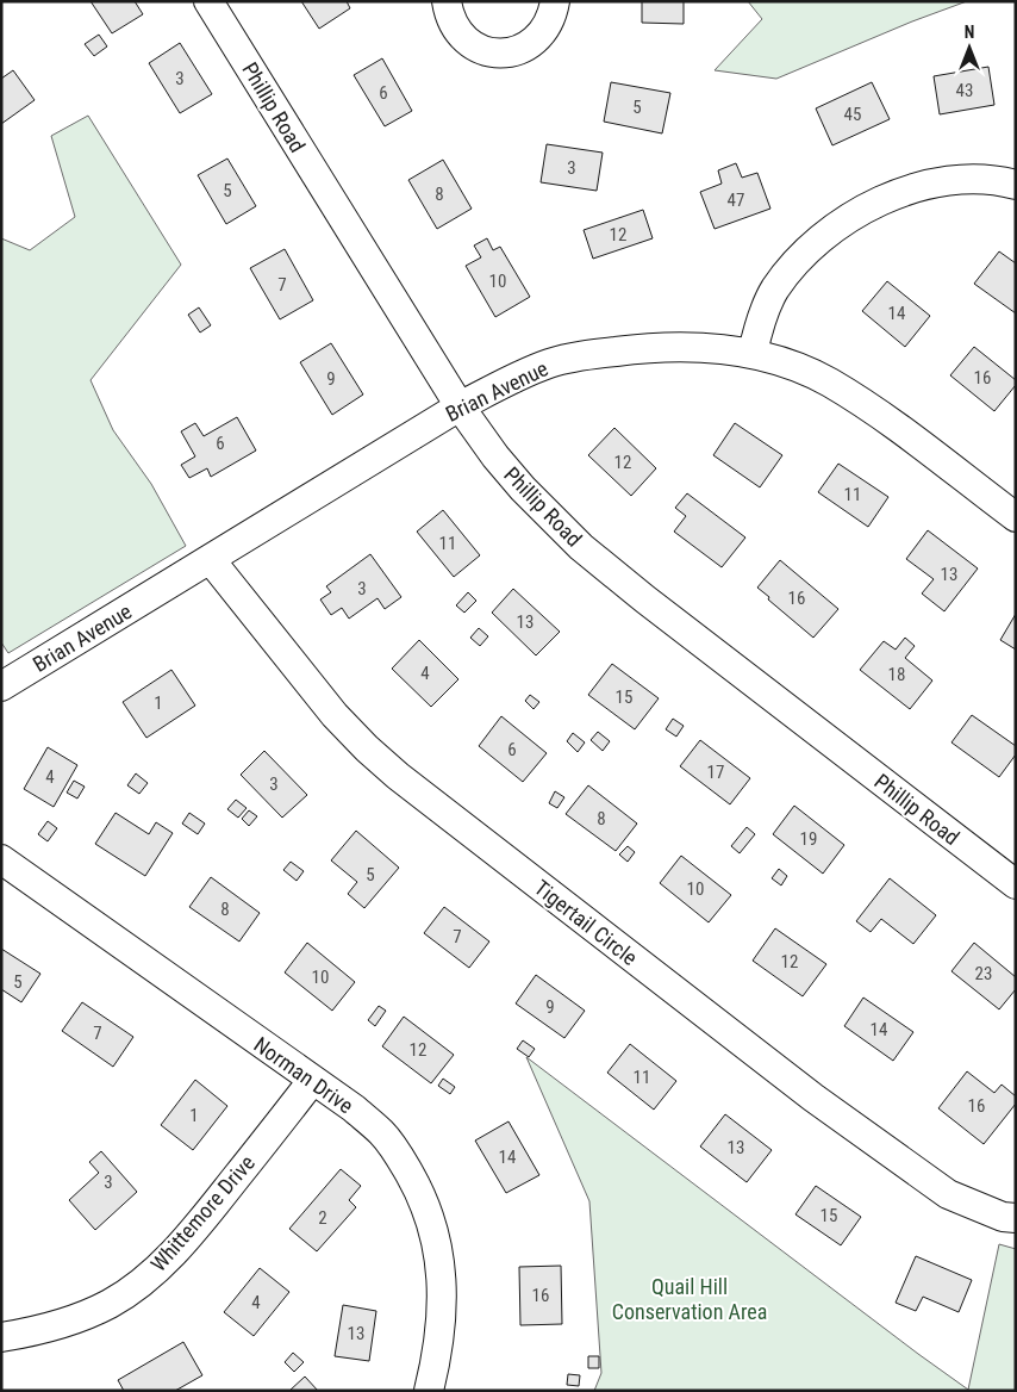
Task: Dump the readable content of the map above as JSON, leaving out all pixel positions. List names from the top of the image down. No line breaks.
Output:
{"streets":{"street":["Phillip Road","Brian Avenue","Tigertail Circle","Norman Drive","Whittemore Drive"]},"crossings":[["Phillip Road","Brian Avenue"],["Brian Avenue","Tigertail Circle"],["Norman Drive","Whittemore Drive"]],"parks":["Quail Hill Conservation Area"],"house_numbers":["3","43","6","5","45","3","5","8","47","12","10","7","14","16","9","6","12","11","11","13","3","16","13","4","18","15","1","6","17","4","3","8","19","5","10","8","7","12","23","10","5","9","14","7","12","11","16","1","13","14","3","15","2","16","4","13"],"north":"top"}
